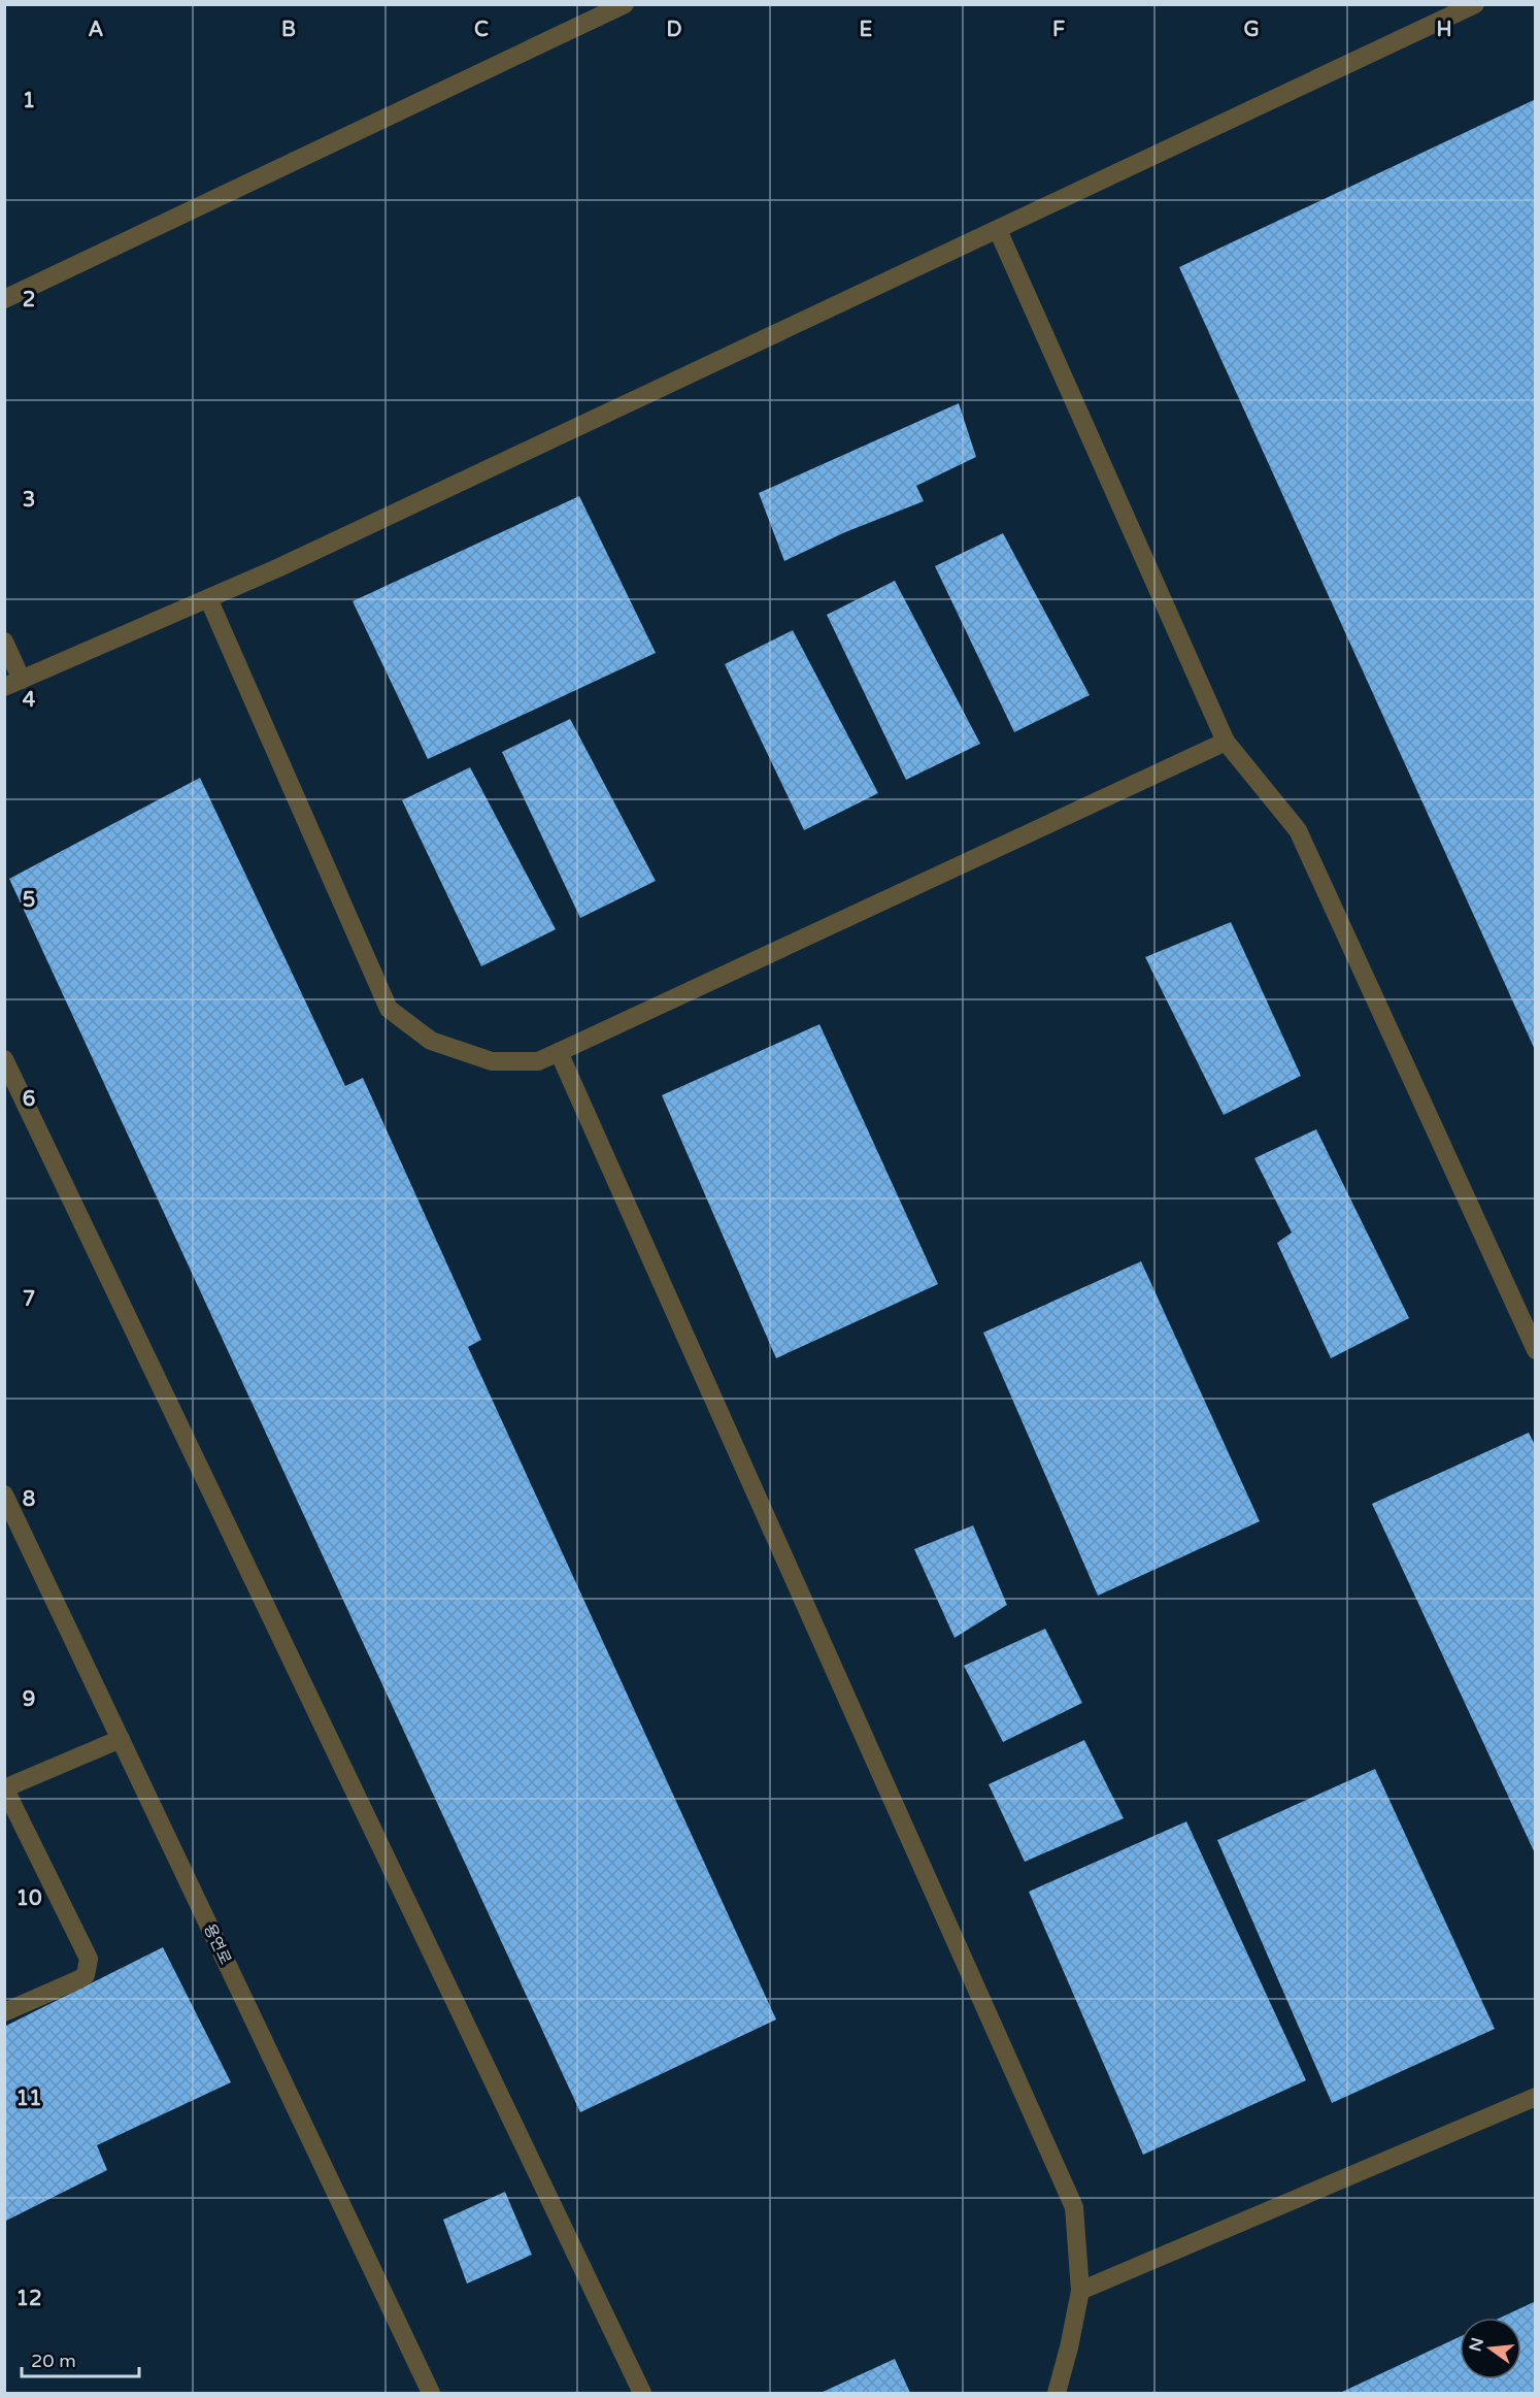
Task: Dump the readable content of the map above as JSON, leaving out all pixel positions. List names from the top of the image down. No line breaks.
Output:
{"streets":{"lane":["용연로"]},"scale_bar":"20 m","north":"left","grid":{"columns":["A","B","C","D","E","F","G","H"],"rows":["1","2","3","4","5","6","7","8","9","10","11","12"]}}
